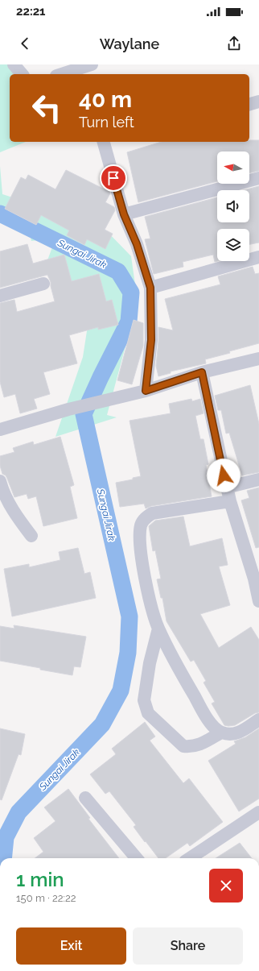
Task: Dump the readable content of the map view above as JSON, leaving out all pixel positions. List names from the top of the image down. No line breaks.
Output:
{"water":["Sungai Jirak"],"north":"left","page":{"status":"22:21","header":"Waylane","turn":["40 m","Turn left"],"heading":["1 min","150 m · 22:22"],"buttons":["Exit","Share"]}}
